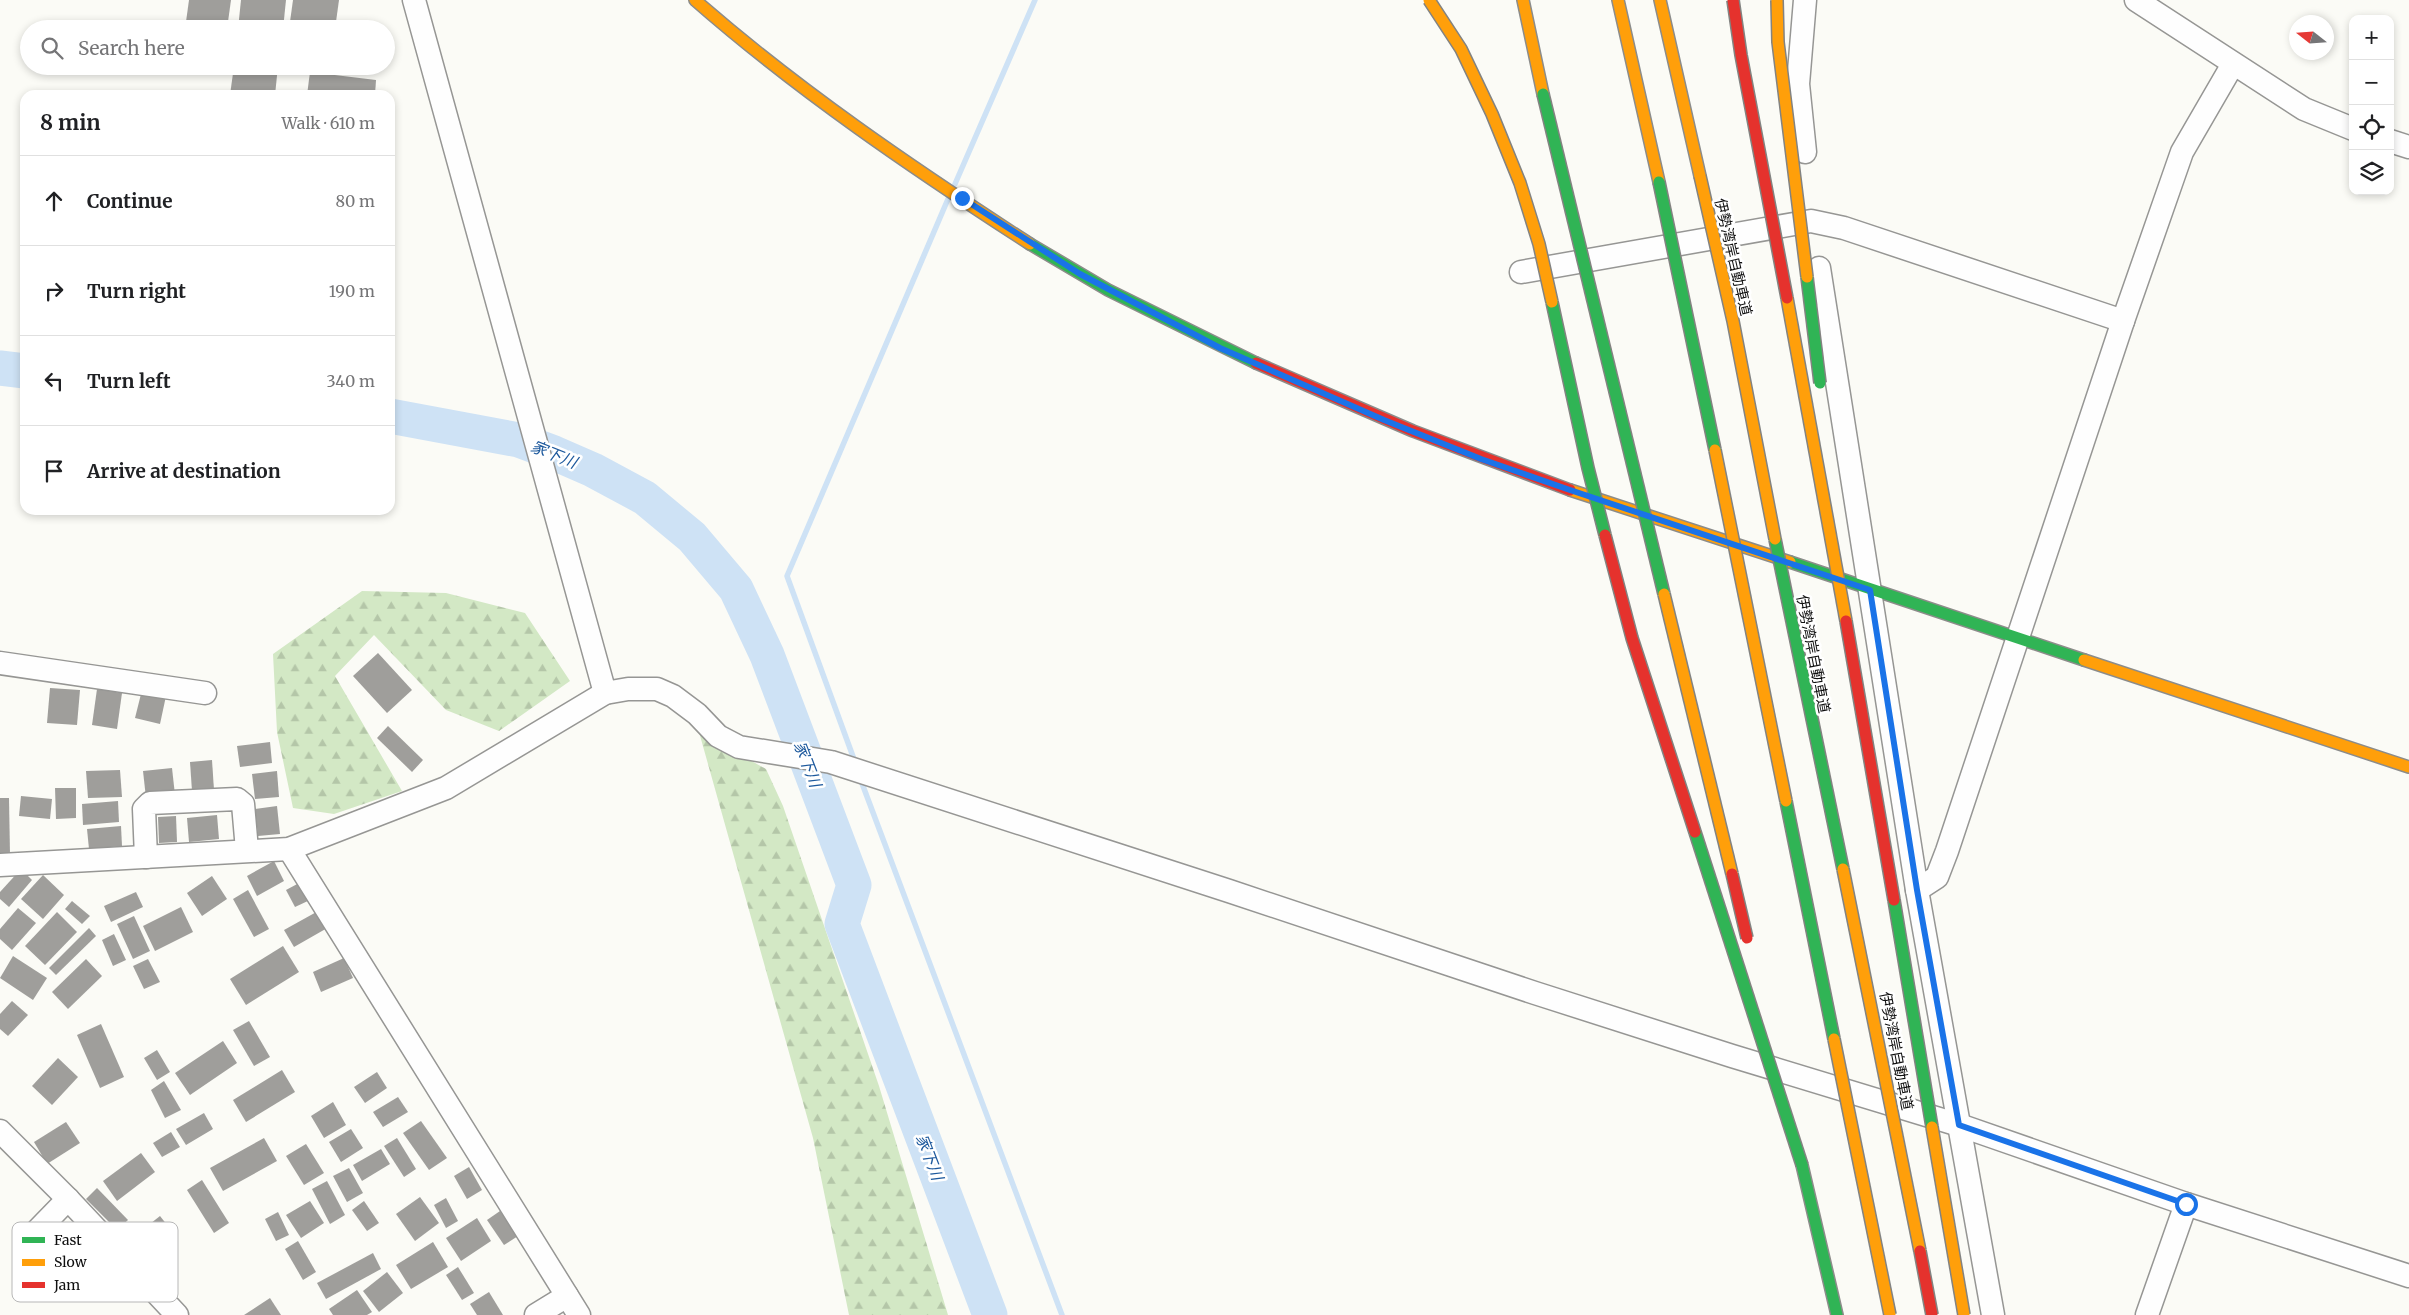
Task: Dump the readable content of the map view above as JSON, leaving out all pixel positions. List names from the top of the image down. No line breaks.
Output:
{"streets":{"main road":["伊勢湾岸自動車道"]},"water":["家下川"],"legend":["Fast","Slow","Jam"],"north":"left","page":{"map_buttons":["+","−"],"search":"Search here","heading":["8 min","Walk · 610 m"],"list":[["Continue","80 m"],["Turn right","190 m"],["Turn left","340 m"],"Arrive at destination"]}}
